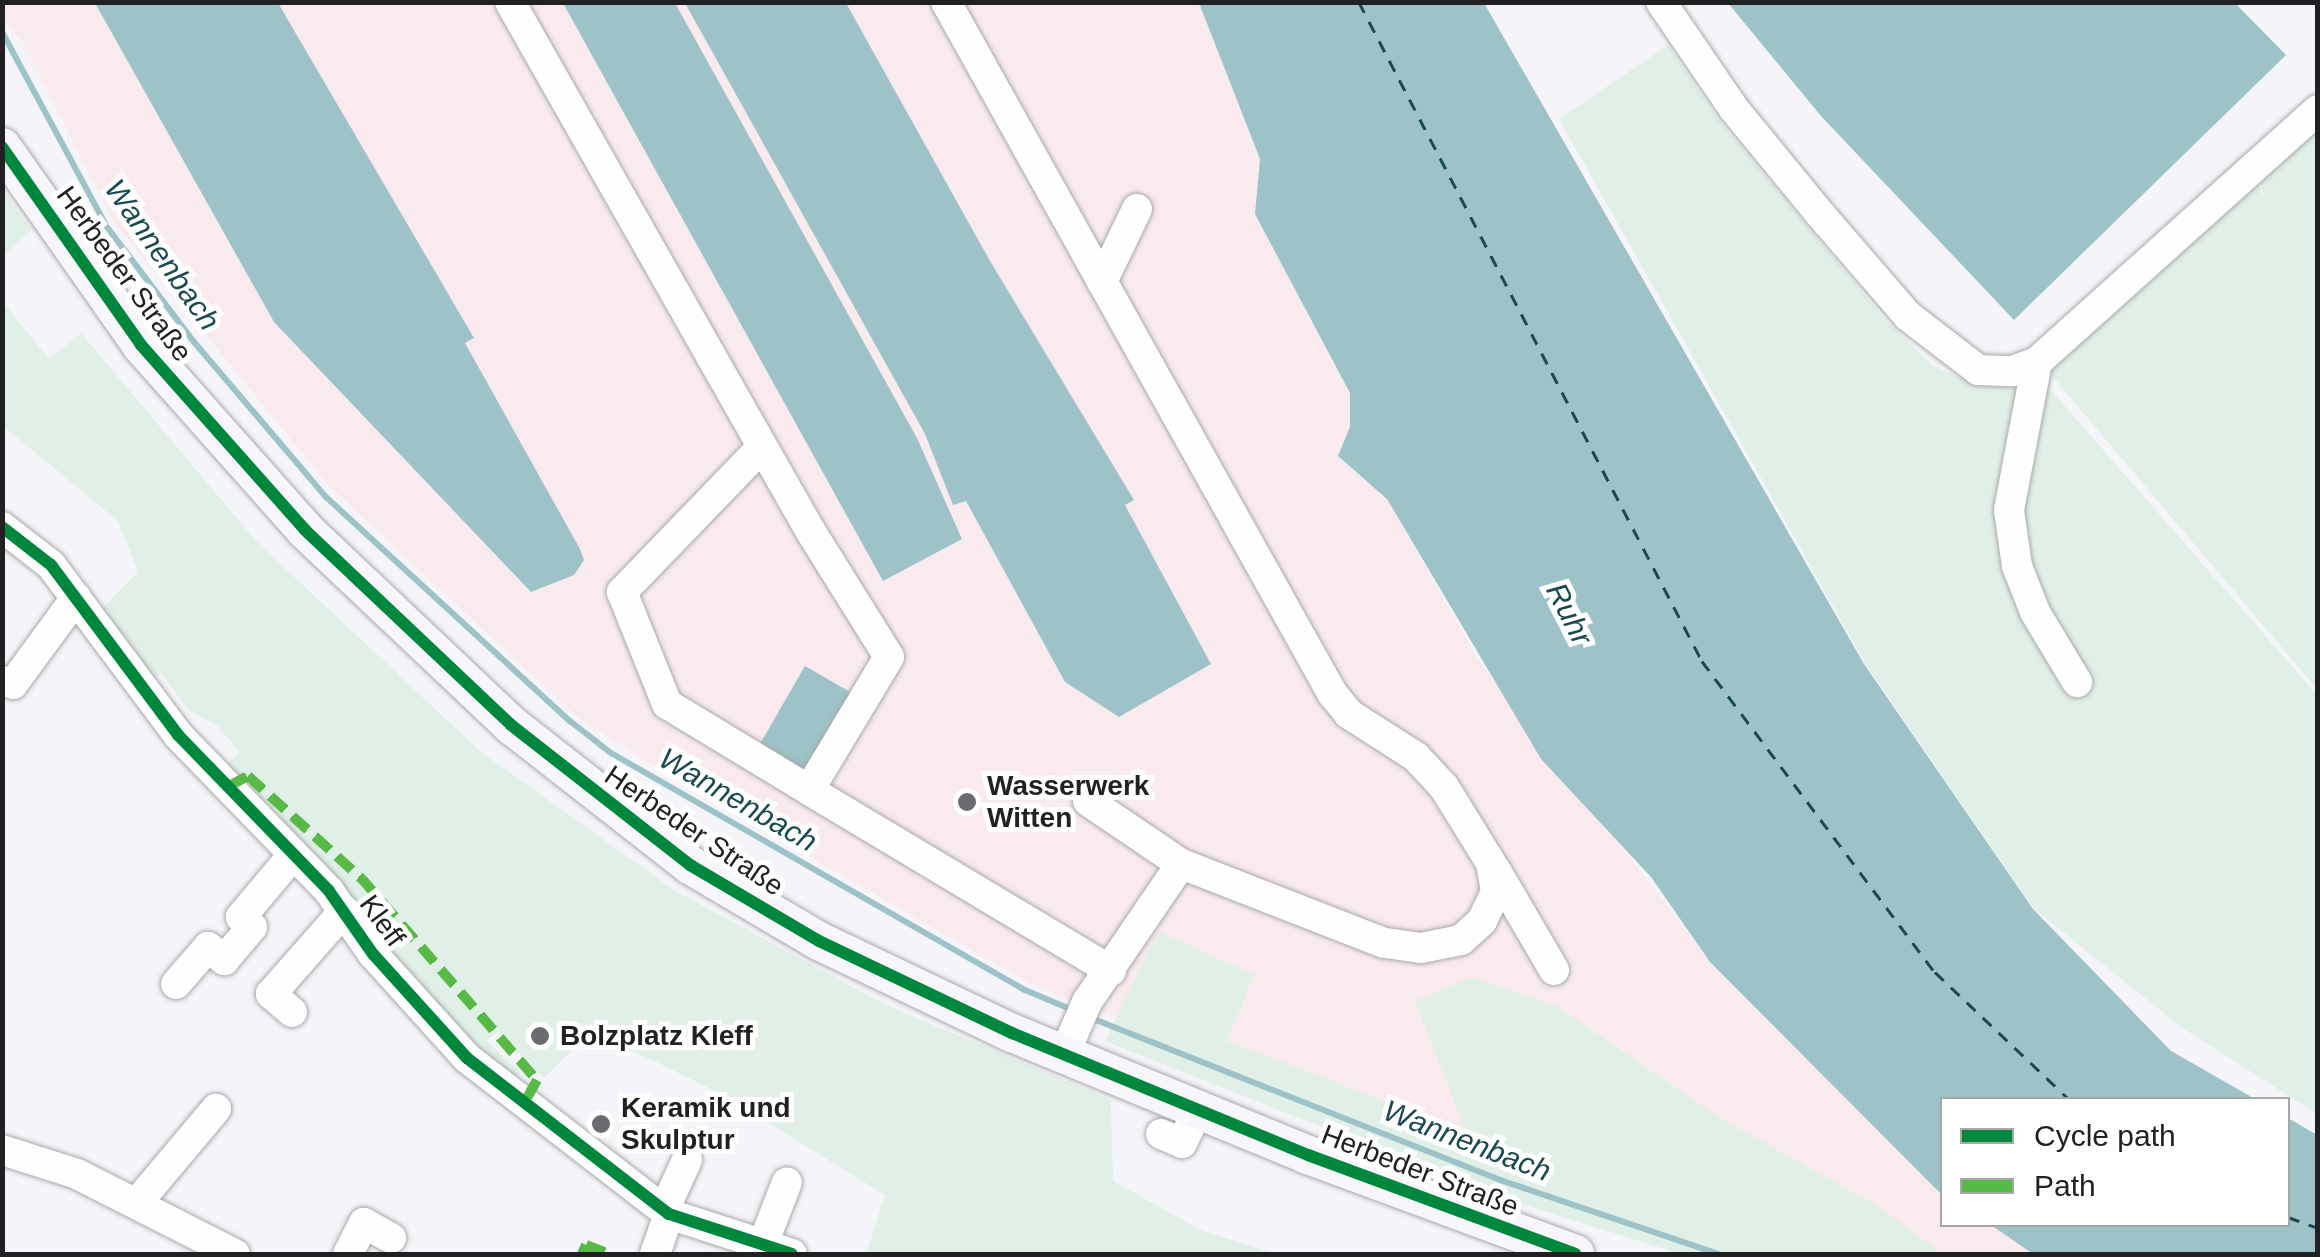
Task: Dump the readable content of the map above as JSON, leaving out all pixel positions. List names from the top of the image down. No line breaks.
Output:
{"streets":{"main road":["Herbeder Straße"],"street":["Kleff"]},"water":["Wannenbach","Ruhr"],"places":["Wasserwerk Witten","Bolzplatz Kleff","Keramik und Skulptur"],"legend":["Cycle path","Path"]}
